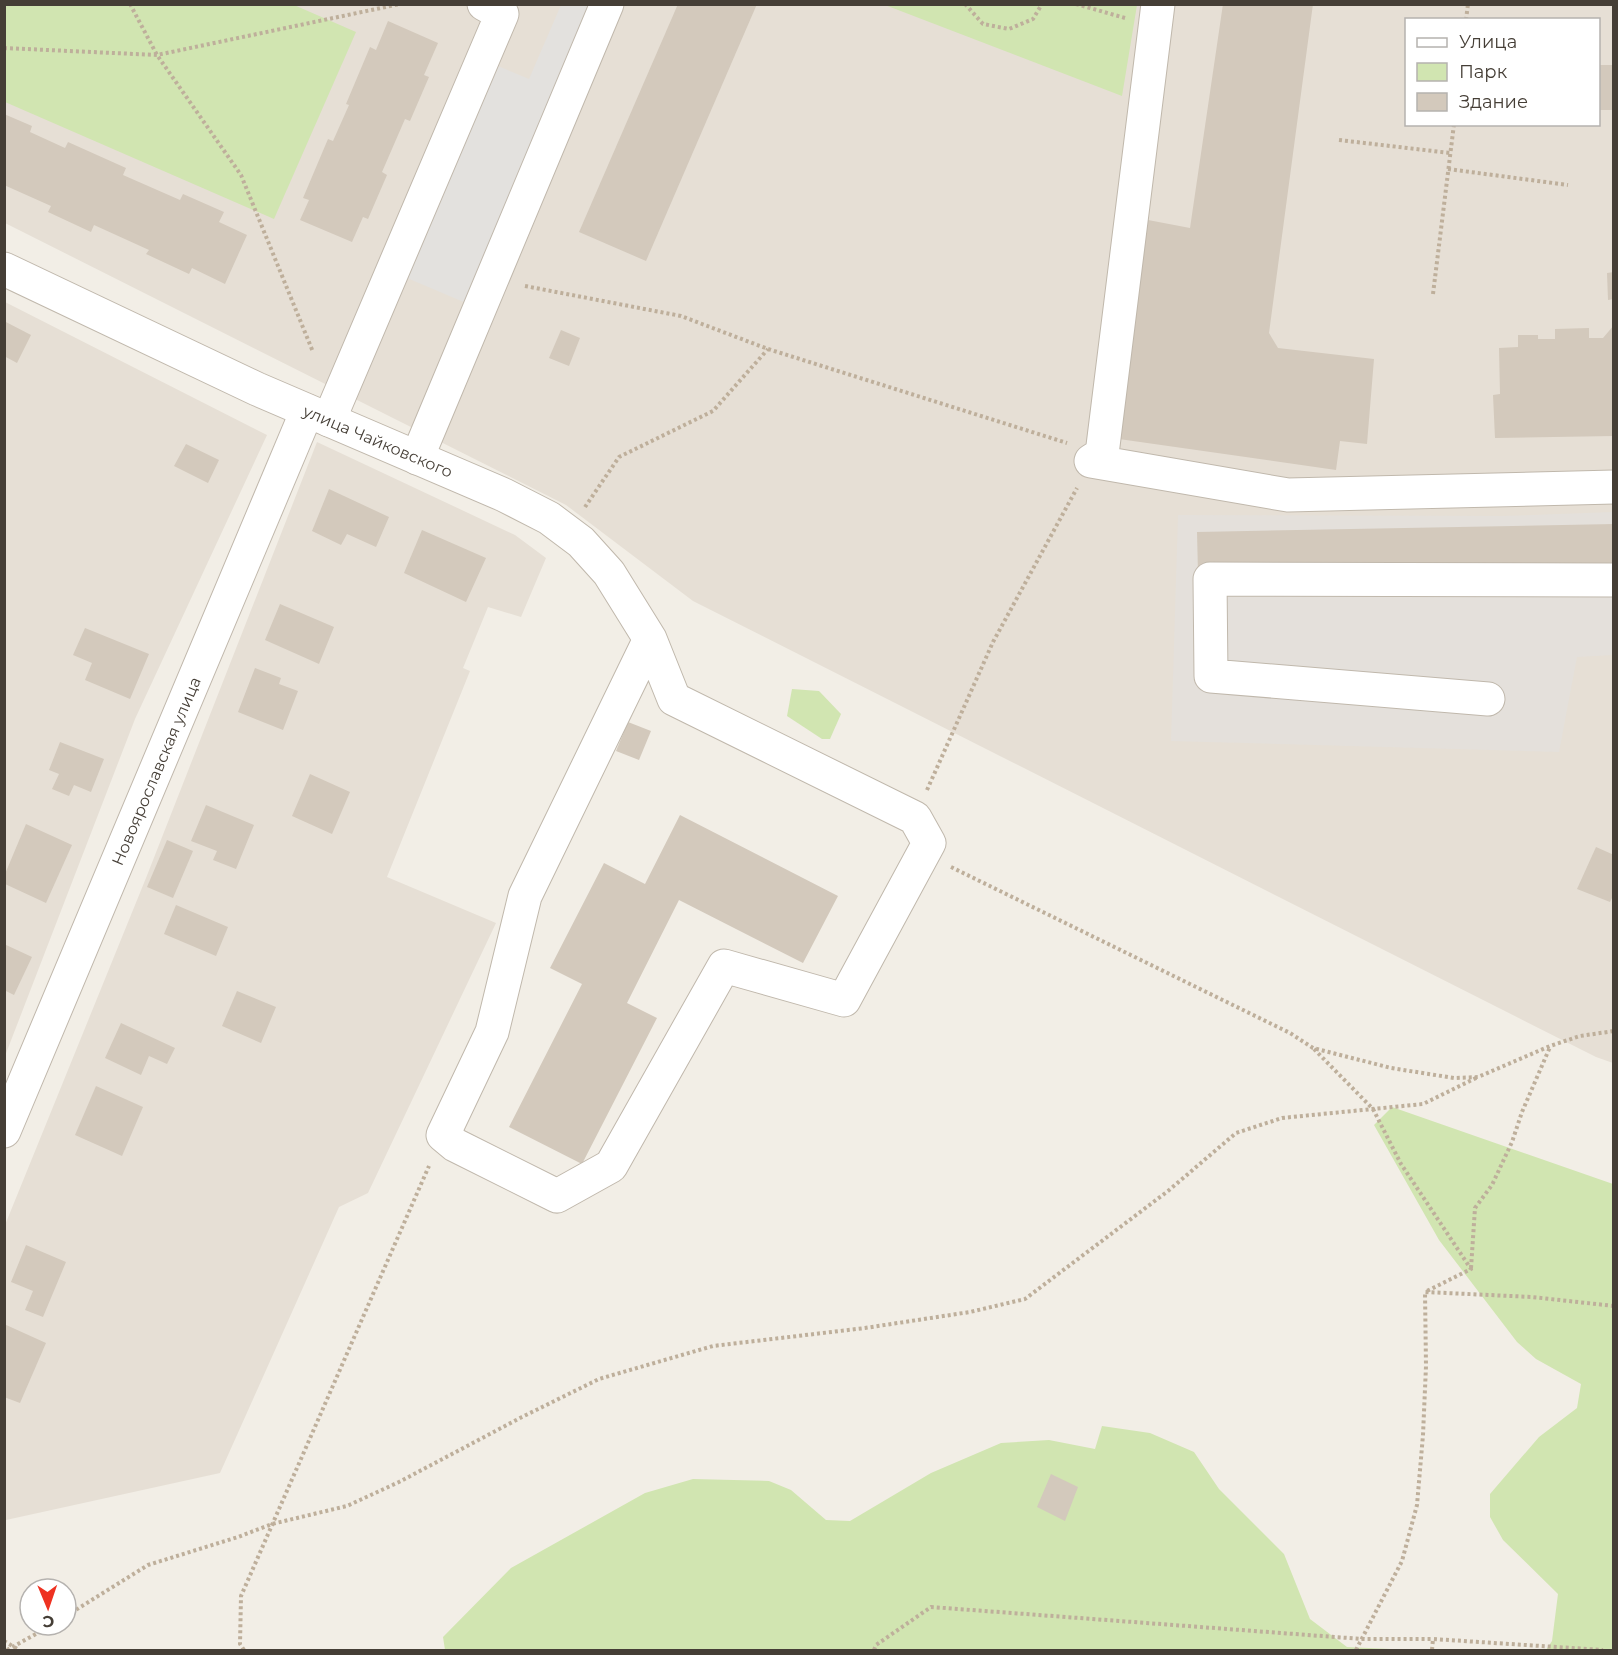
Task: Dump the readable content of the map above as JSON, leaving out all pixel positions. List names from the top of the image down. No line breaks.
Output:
{"streets":{"street":["улица Чайковского","Новоярославская улица"]},"crossings":[["улица Чайковского","Новоярославская улица"]],"legend":["Улица","Парк","Здание"],"north":"bottom"}
